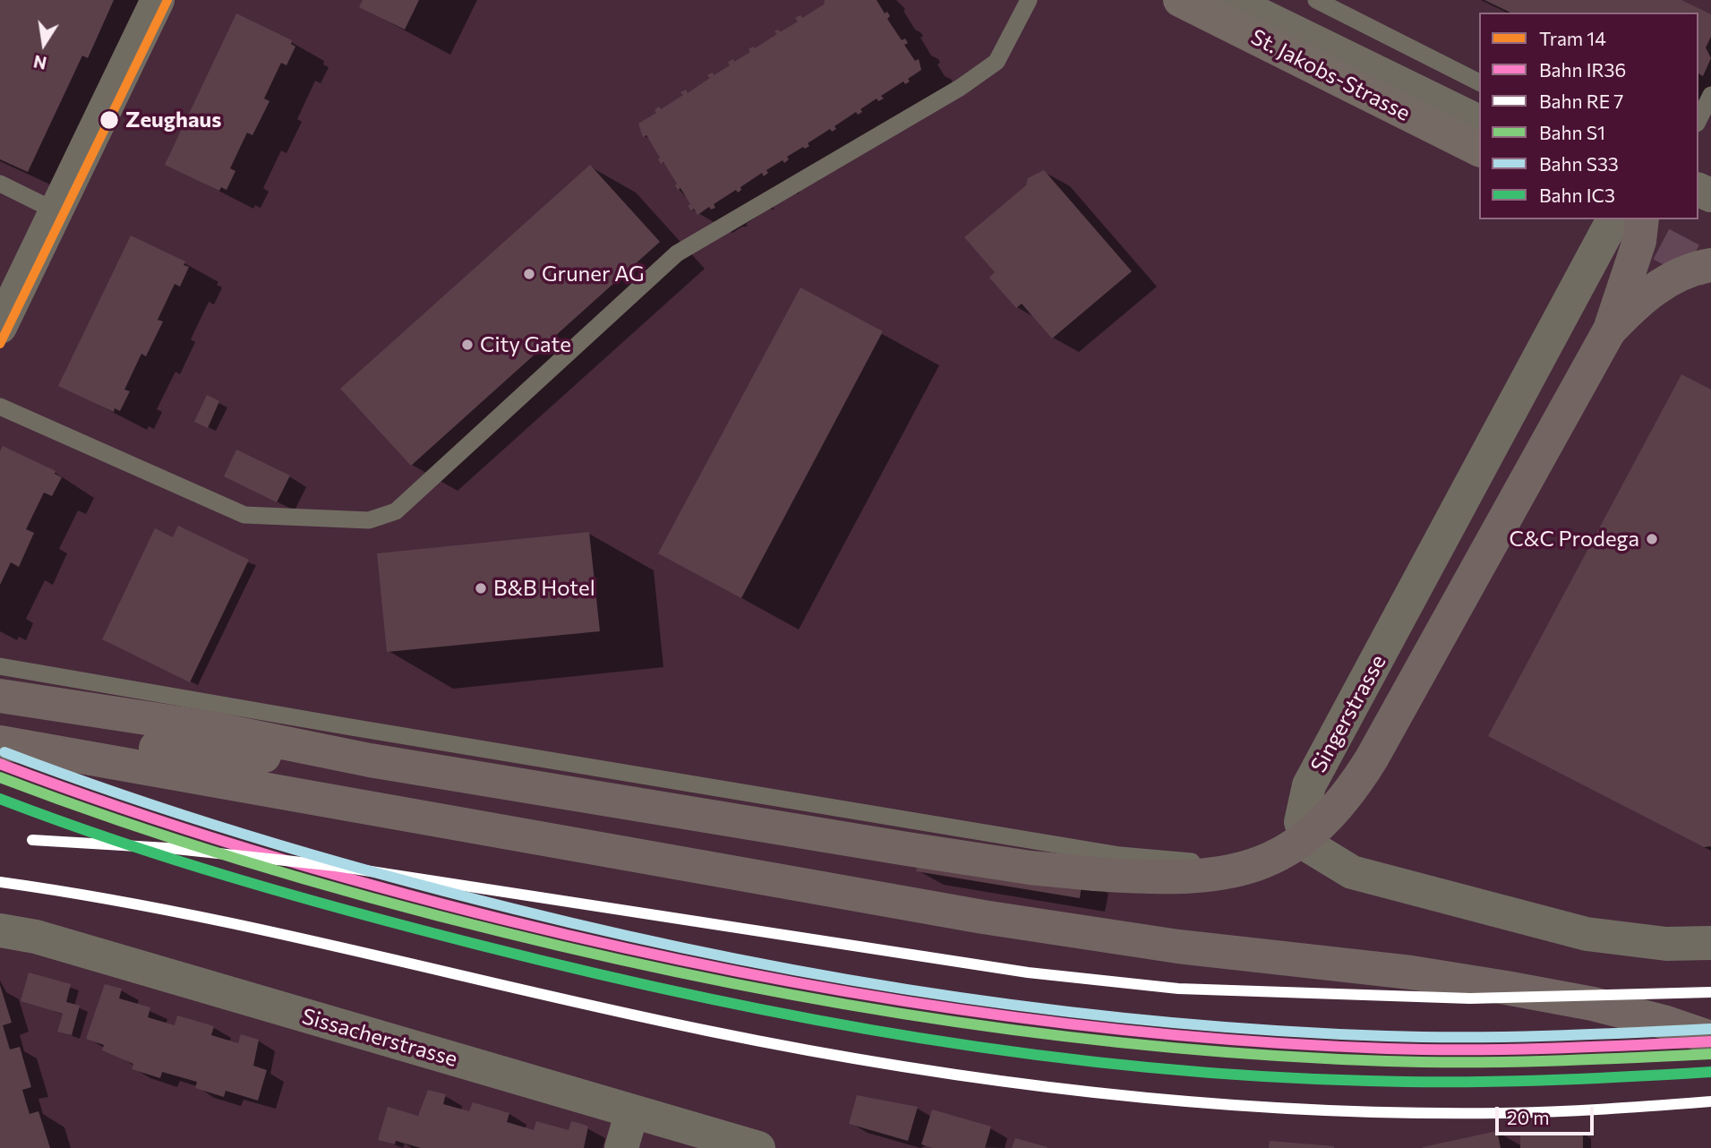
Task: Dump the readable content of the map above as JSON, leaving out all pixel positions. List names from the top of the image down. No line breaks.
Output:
{"streets":{"main road":["St. Jakobs-Strasse"],"street":["Singerstrasse","Sissacherstrasse"]},"places":["Zeughaus","Gruner AG","City Gate","C&C Prodega","B&B Hotel"],"lines":["tram line 14","rail line S33","rail line IR36","rail line S1","rail line IC3"],"legend":["Tram 14","Bahn IR36","Bahn RE 7","Bahn S1","Bahn S33","Bahn IC3"],"scale_bar":"20 m","north":"bottom"}
